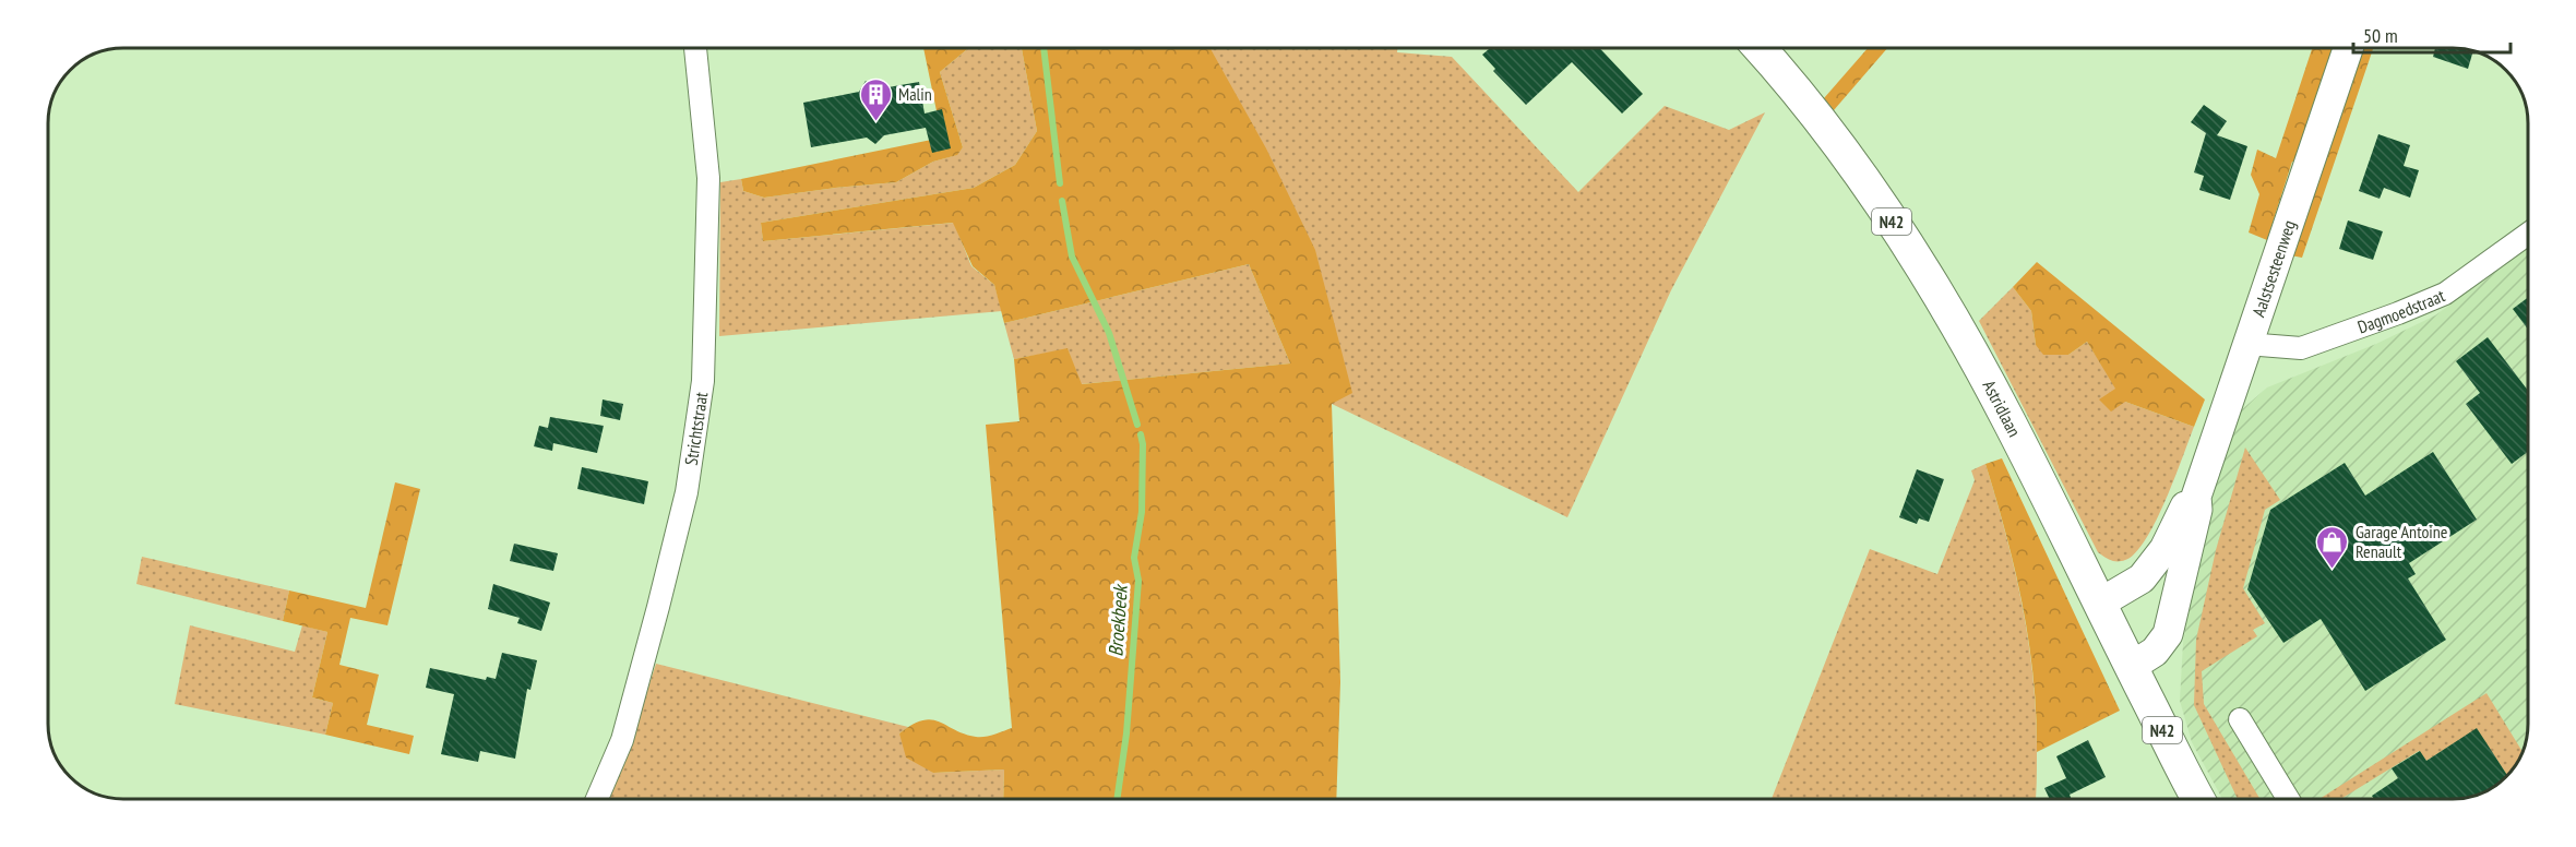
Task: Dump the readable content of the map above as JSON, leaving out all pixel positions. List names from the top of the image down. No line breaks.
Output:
{"streets":{"main road":["N42","Aalstsesteenweg","Astridlaan"],"street":["Dagmoedstraat","Strichtstraat"]},"crossings":[["Aalstsesteenweg","Dagmoedstraat"],["Aalstsesteenweg","Astridlaan"]],"water":["Broekbeek"],"places":{"building":["Malin"],"shop":["Garage Antoine Renault"]},"scale_bar":"50 m"}
